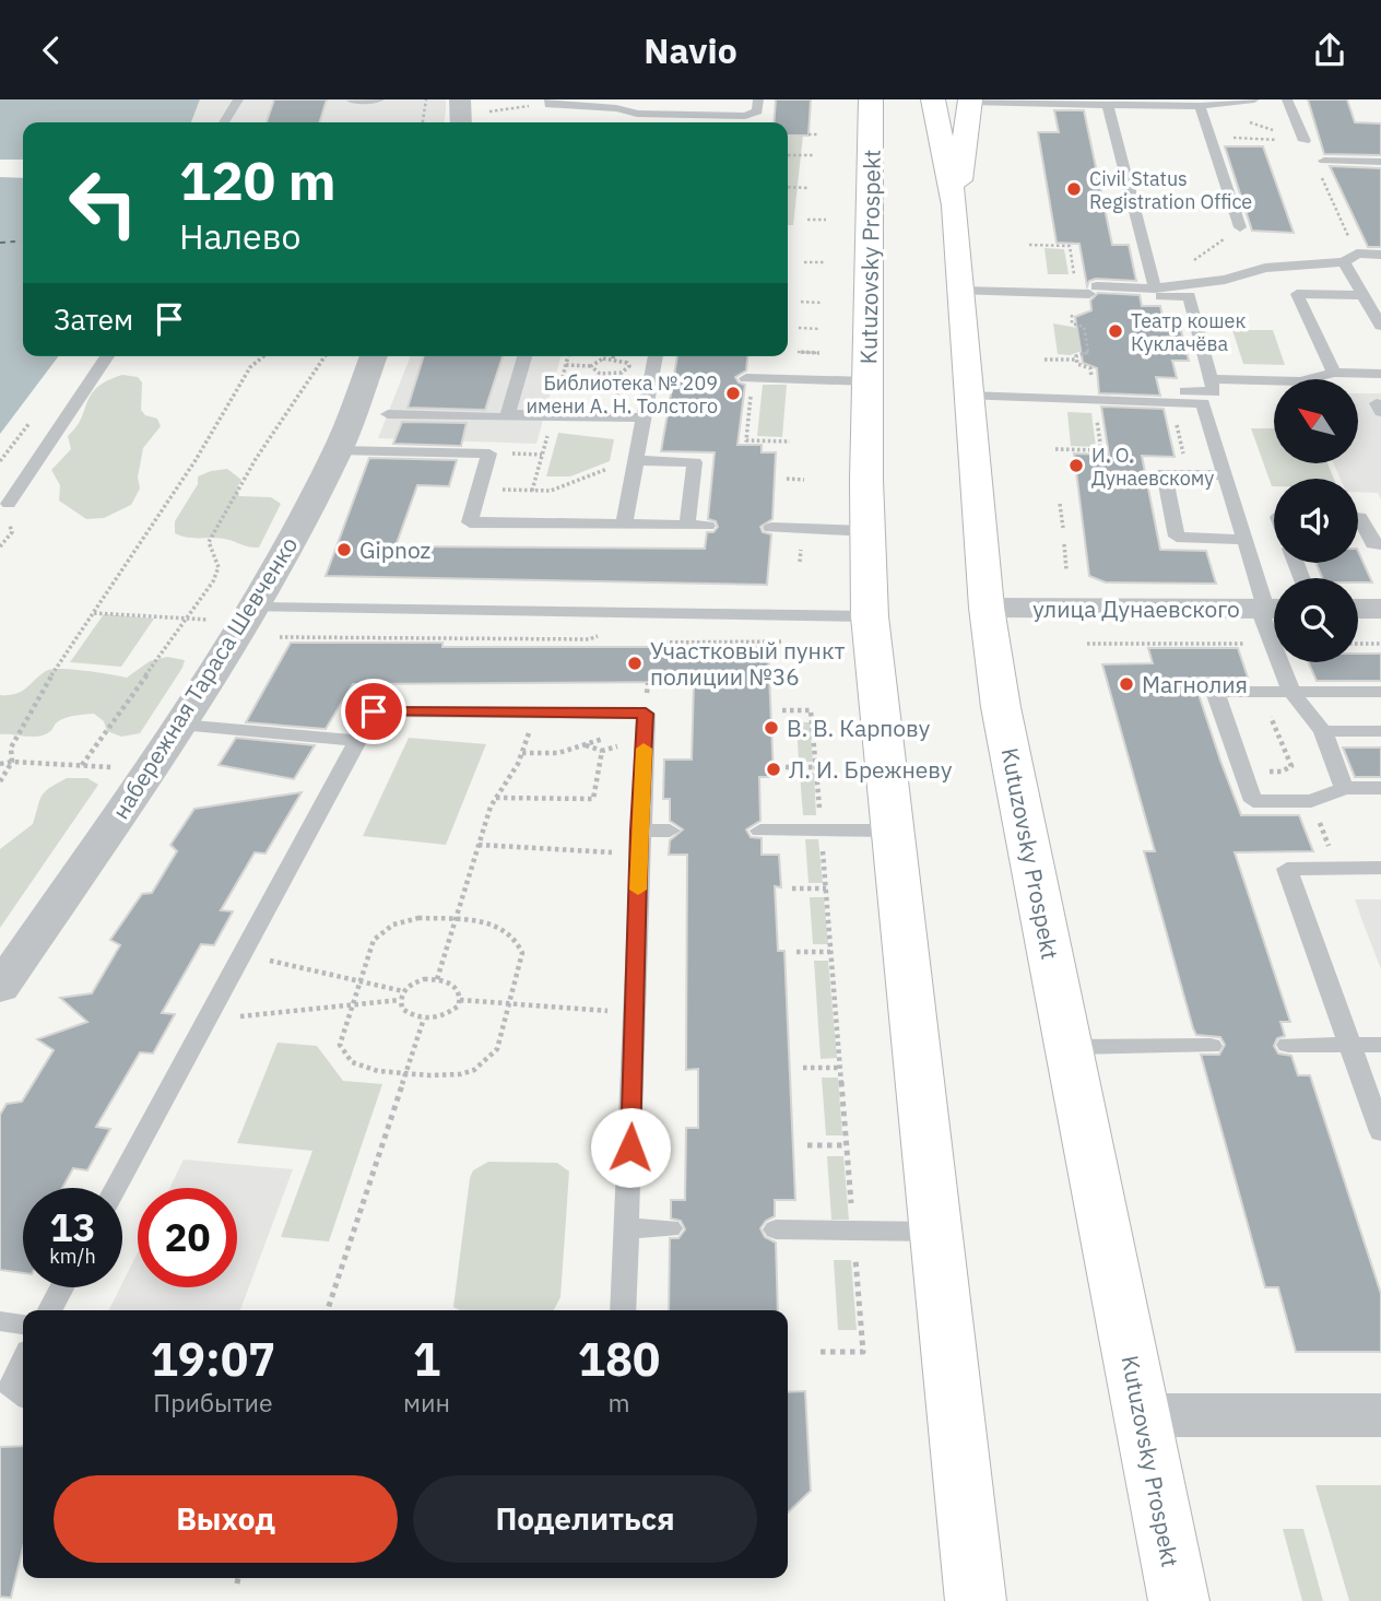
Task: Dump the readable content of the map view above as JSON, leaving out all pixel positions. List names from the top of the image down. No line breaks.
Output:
{"streets":{"main road":["Kutuzovsky Prospekt"],"street":["улица Дунаевского","набережная Тараса Шевченко"]},"crossings":[["Kutuzovsky Prospekt","улица Дунаевского"]],"places":["Civil Status Registration Office","Театр кошек Куклачёва","Библиотека № 209 имени А. Н. Толстого","И. О. Дунаевскому","Gipnoz","Участковый пункт полиции №36","Магнолия","В. В. Карпову","Л. И. Брежневу"],"north":"top left","page":{"header":"Navio","turn":["120 m","Налево"],"then":"Затем","speed":"13 km/h","limit":"20","eta":["19:07","Прибытие","1","мин","180","m"],"buttons":["Выход","Поделиться"]}}
